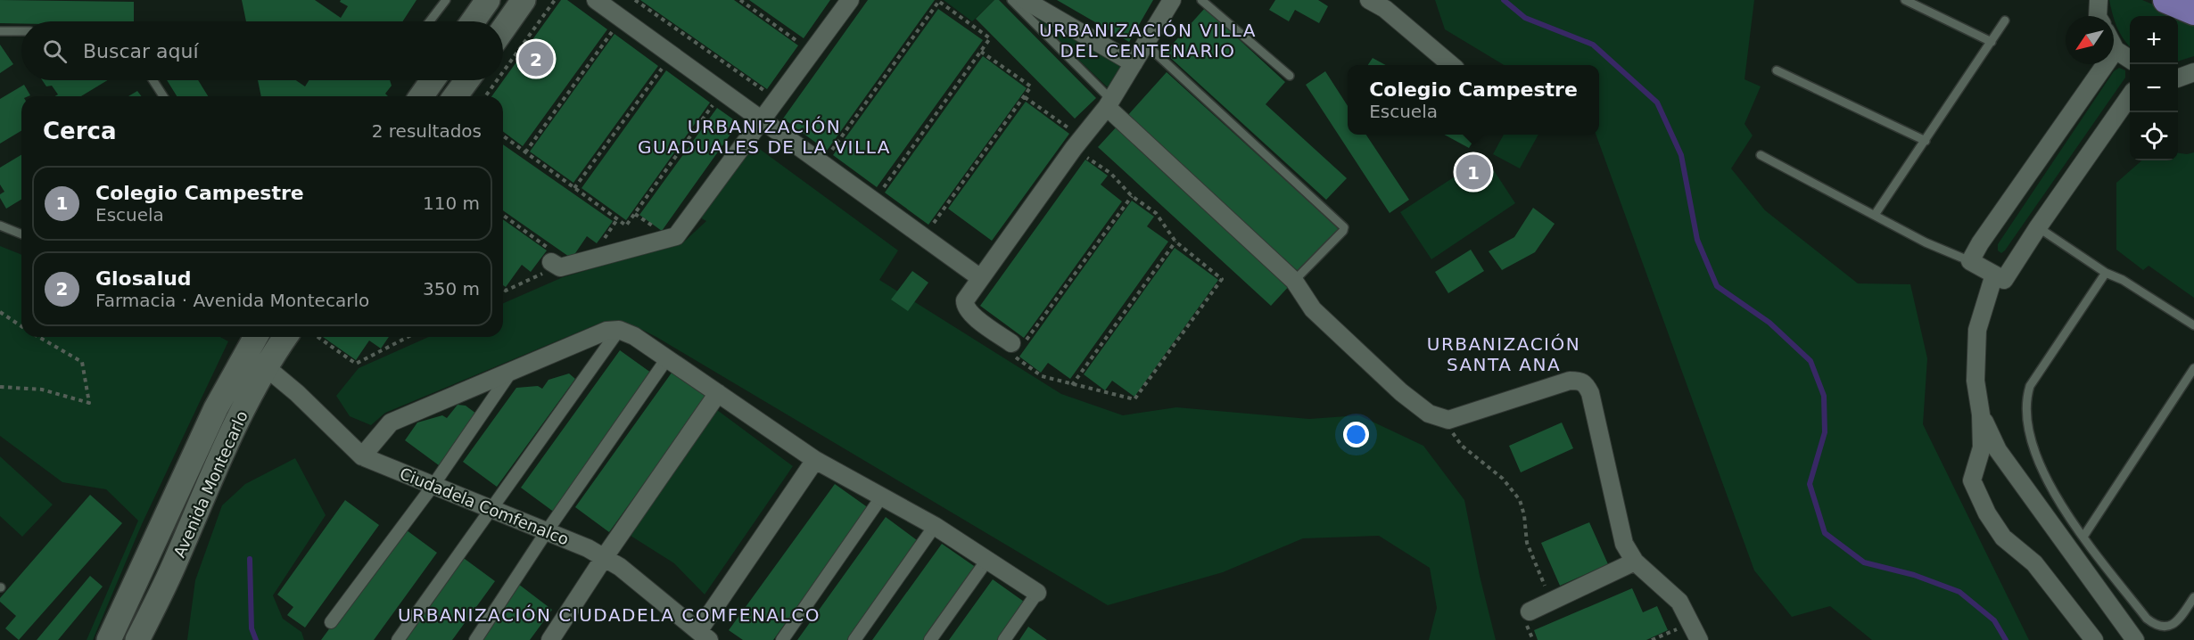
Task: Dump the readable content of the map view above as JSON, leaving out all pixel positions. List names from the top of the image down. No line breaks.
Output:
{"streets":{"main road":["Avenida Montecarlo"],"street":["Ciudadela Comfenalco"]},"crossings":[["Avenida Montecarlo","Ciudadela Comfenalco"]],"districts":["URBANIZACIÓN VILLA DEL CENTENARIO","URBANIZACIÓN GUADUALES DE LA VILLA","URBANIZACIÓN SANTA ANA","URBANIZACIÓN CIUDADELA COMFENALCO"],"north":"bottom left","page":{"map_buttons":["+","−"],"search":"Buscar aquí","pins":["2","1"],"popup":["Colegio Campestre","Escuela"],"heading":["Cerca","2 resultados"],"list":[{"mark":"1","name":"Colegio Campestre","note":"Escuela","value":"110 m"},{"mark":"2","name":"Glosalud","note":"Farmacia · Avenida Montecarlo","value":"350 m"}]}}
